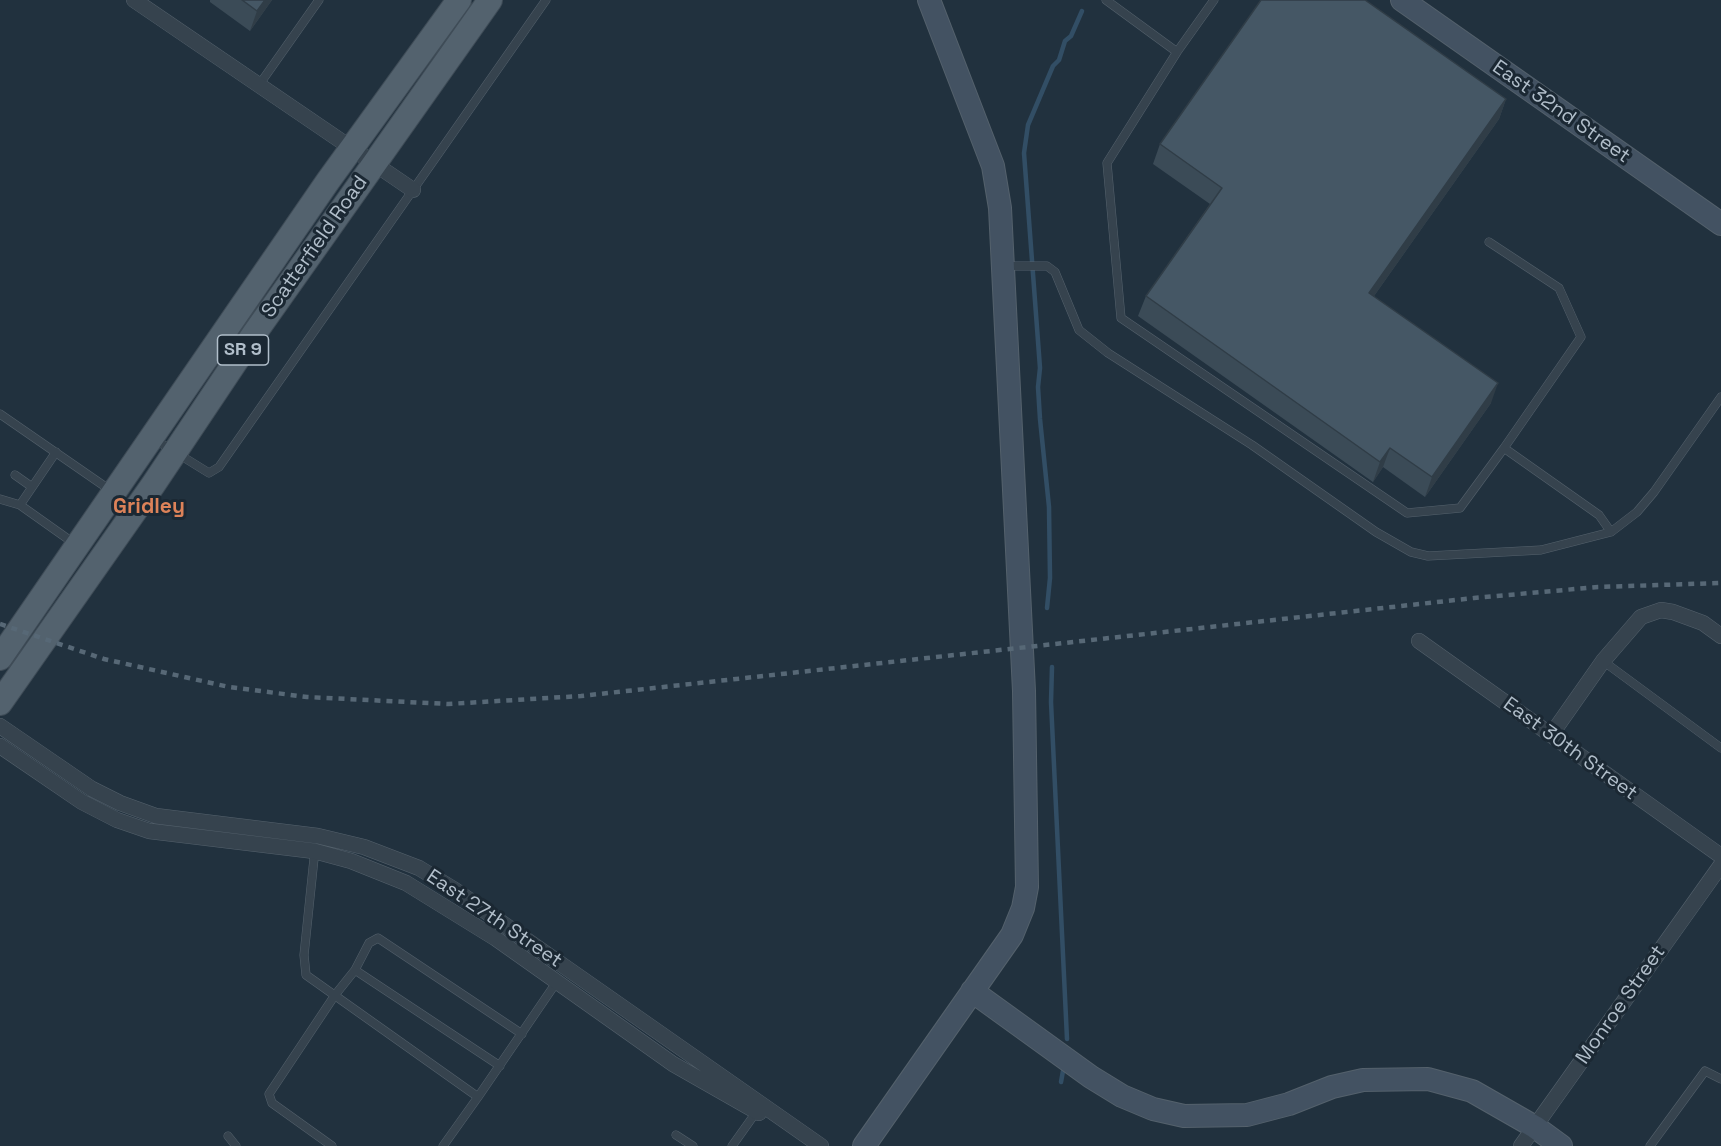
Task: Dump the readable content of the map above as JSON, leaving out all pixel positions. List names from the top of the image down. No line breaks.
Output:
{"streets":{"main road":["Scatterfield Road","SR 9"],"street":["East 32nd Street","East 30th Street","East 27th Street","Monroe Street"]},"districts":["Gridley"]}
